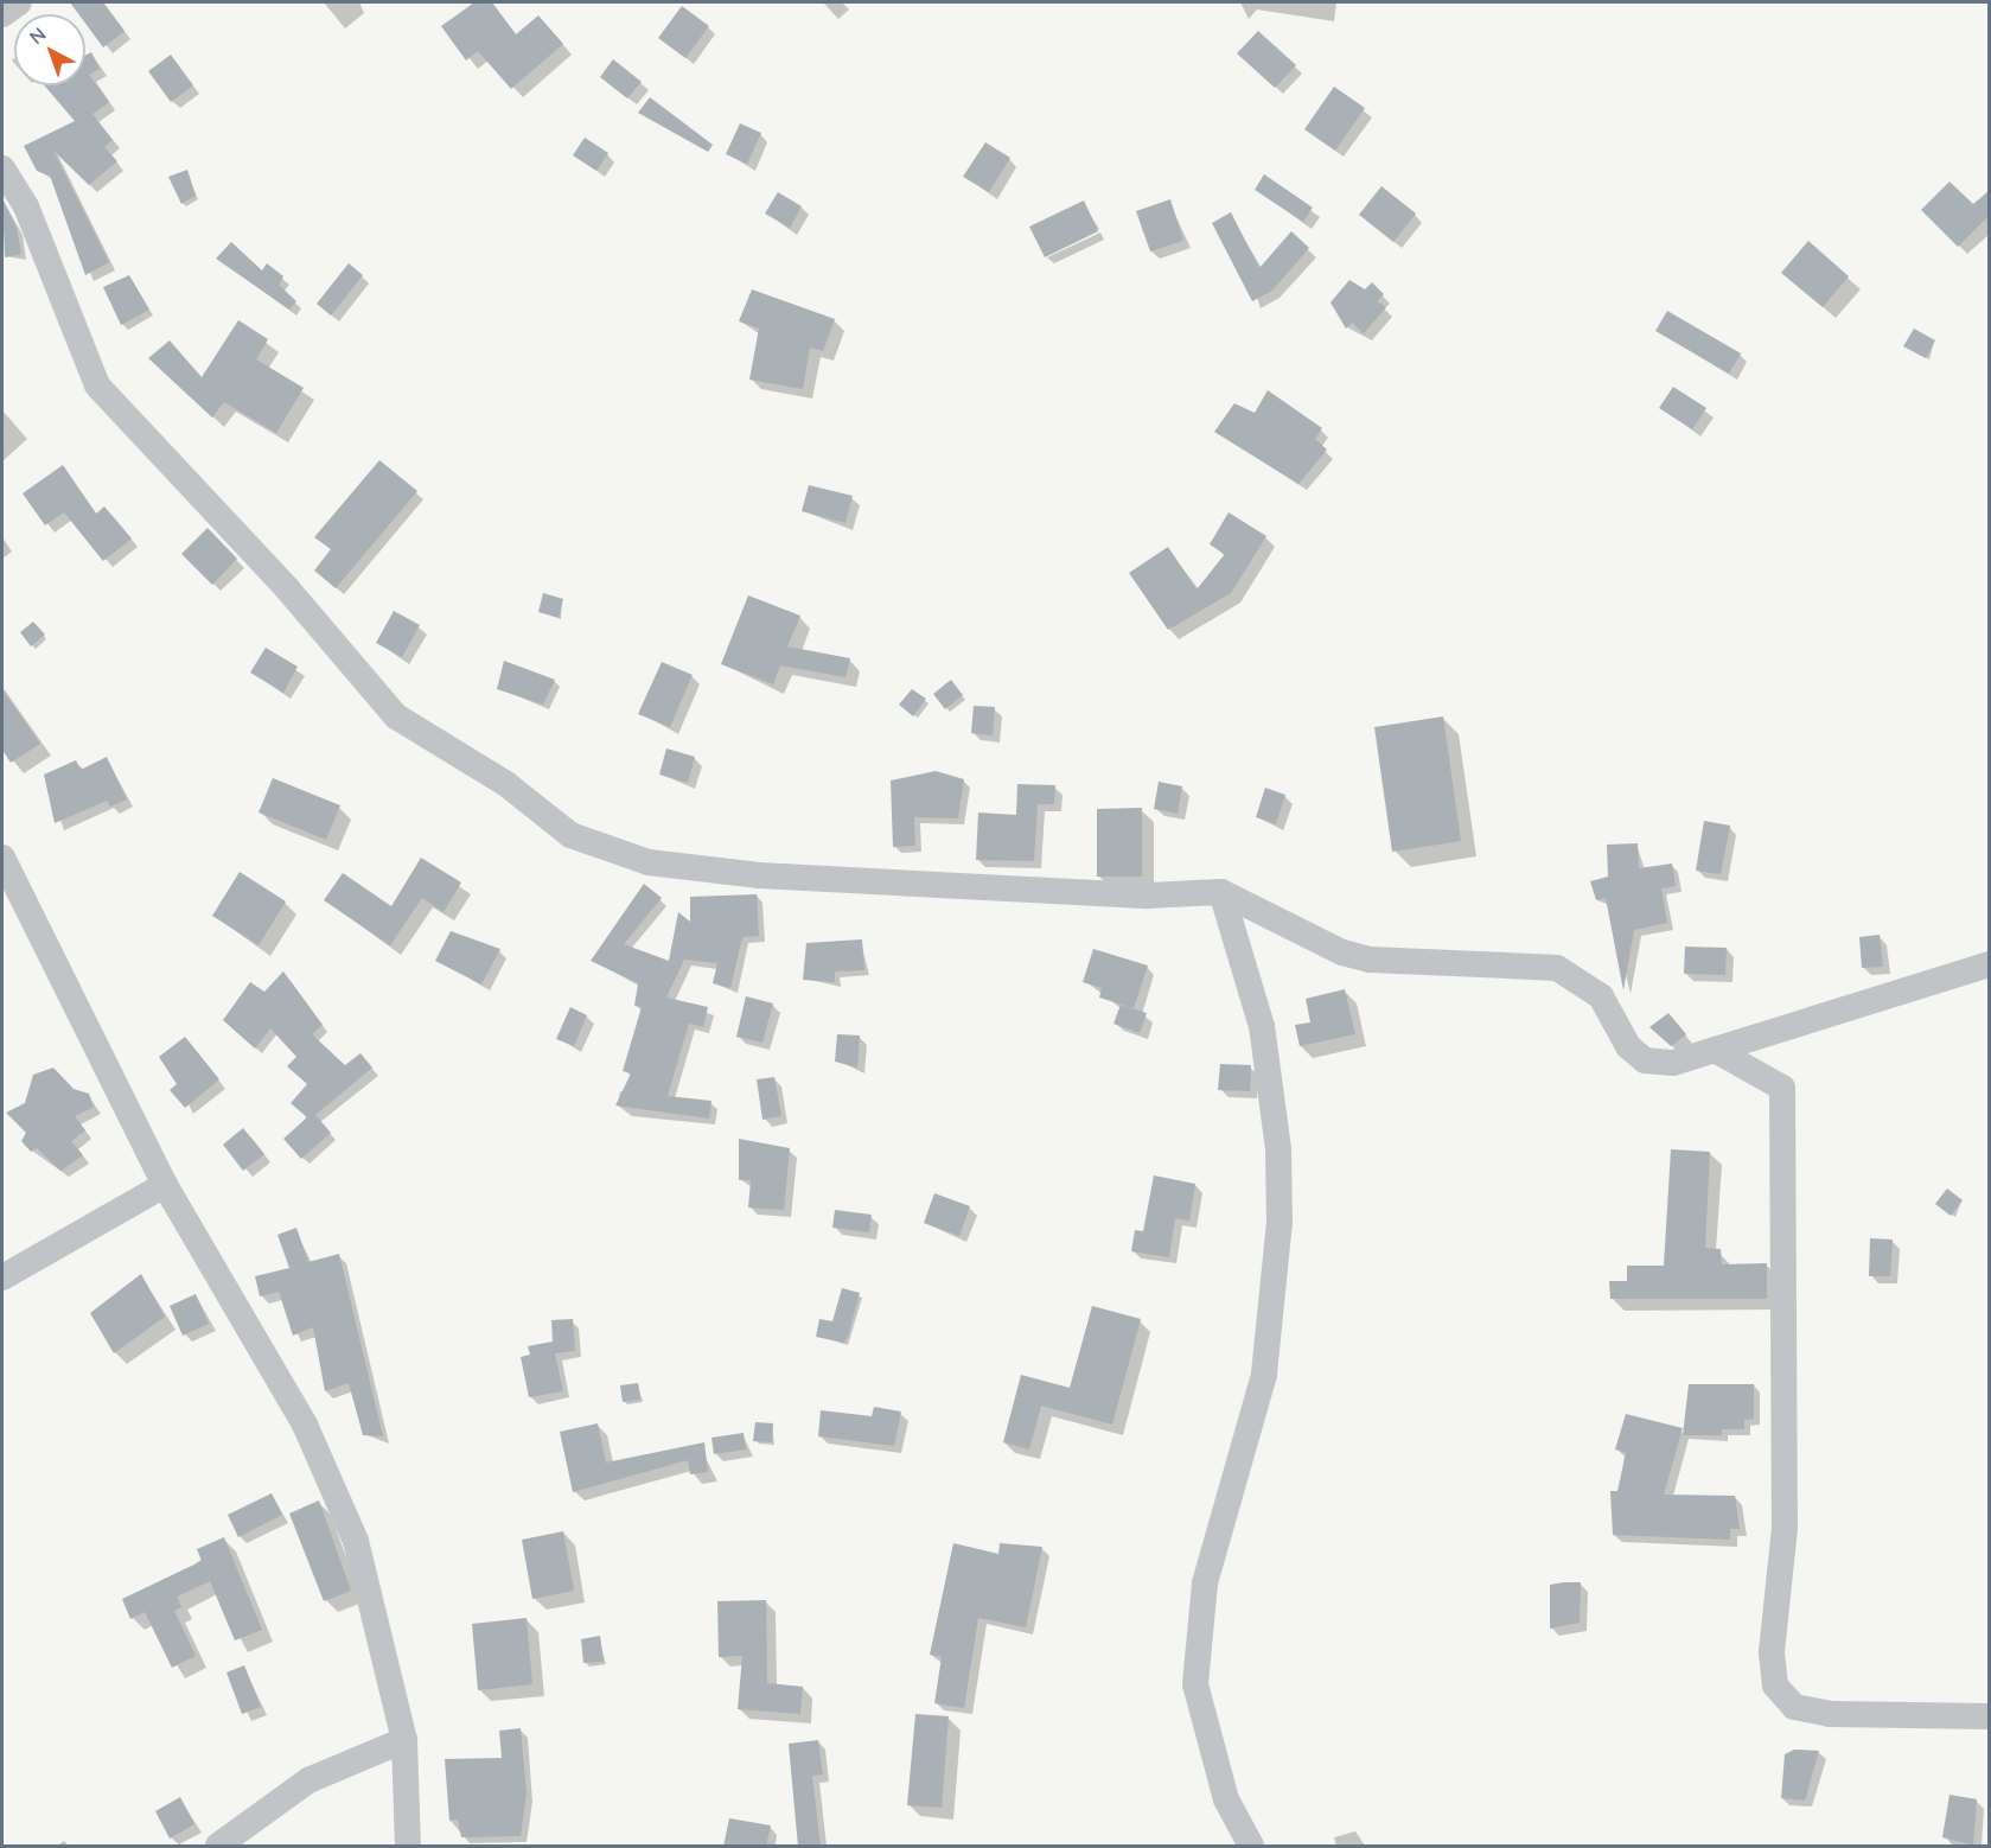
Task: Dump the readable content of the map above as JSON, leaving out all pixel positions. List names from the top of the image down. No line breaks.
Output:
{"north":"top left"}
